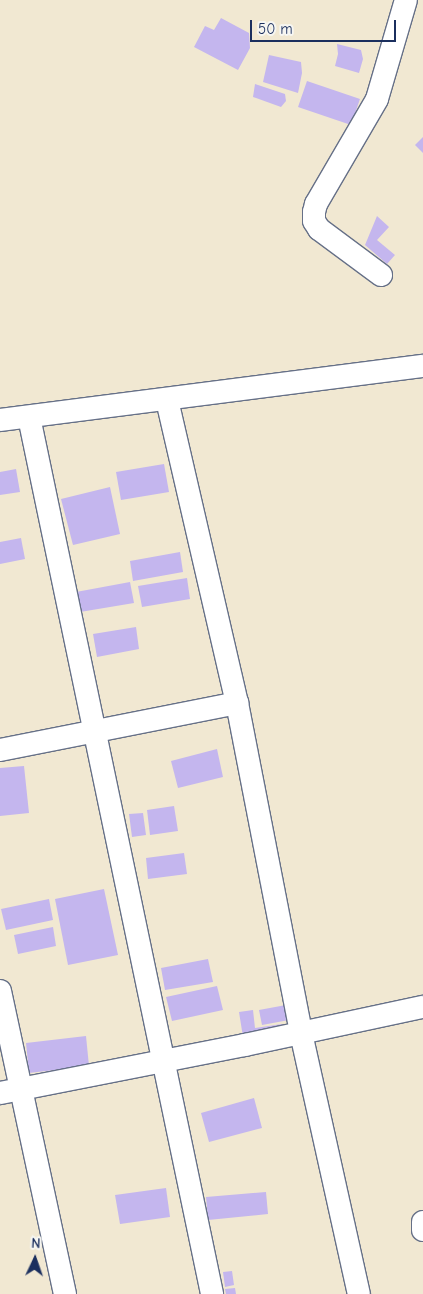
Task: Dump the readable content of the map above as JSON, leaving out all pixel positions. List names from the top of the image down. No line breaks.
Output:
{"scale_bar":"50 m","north":"top"}
